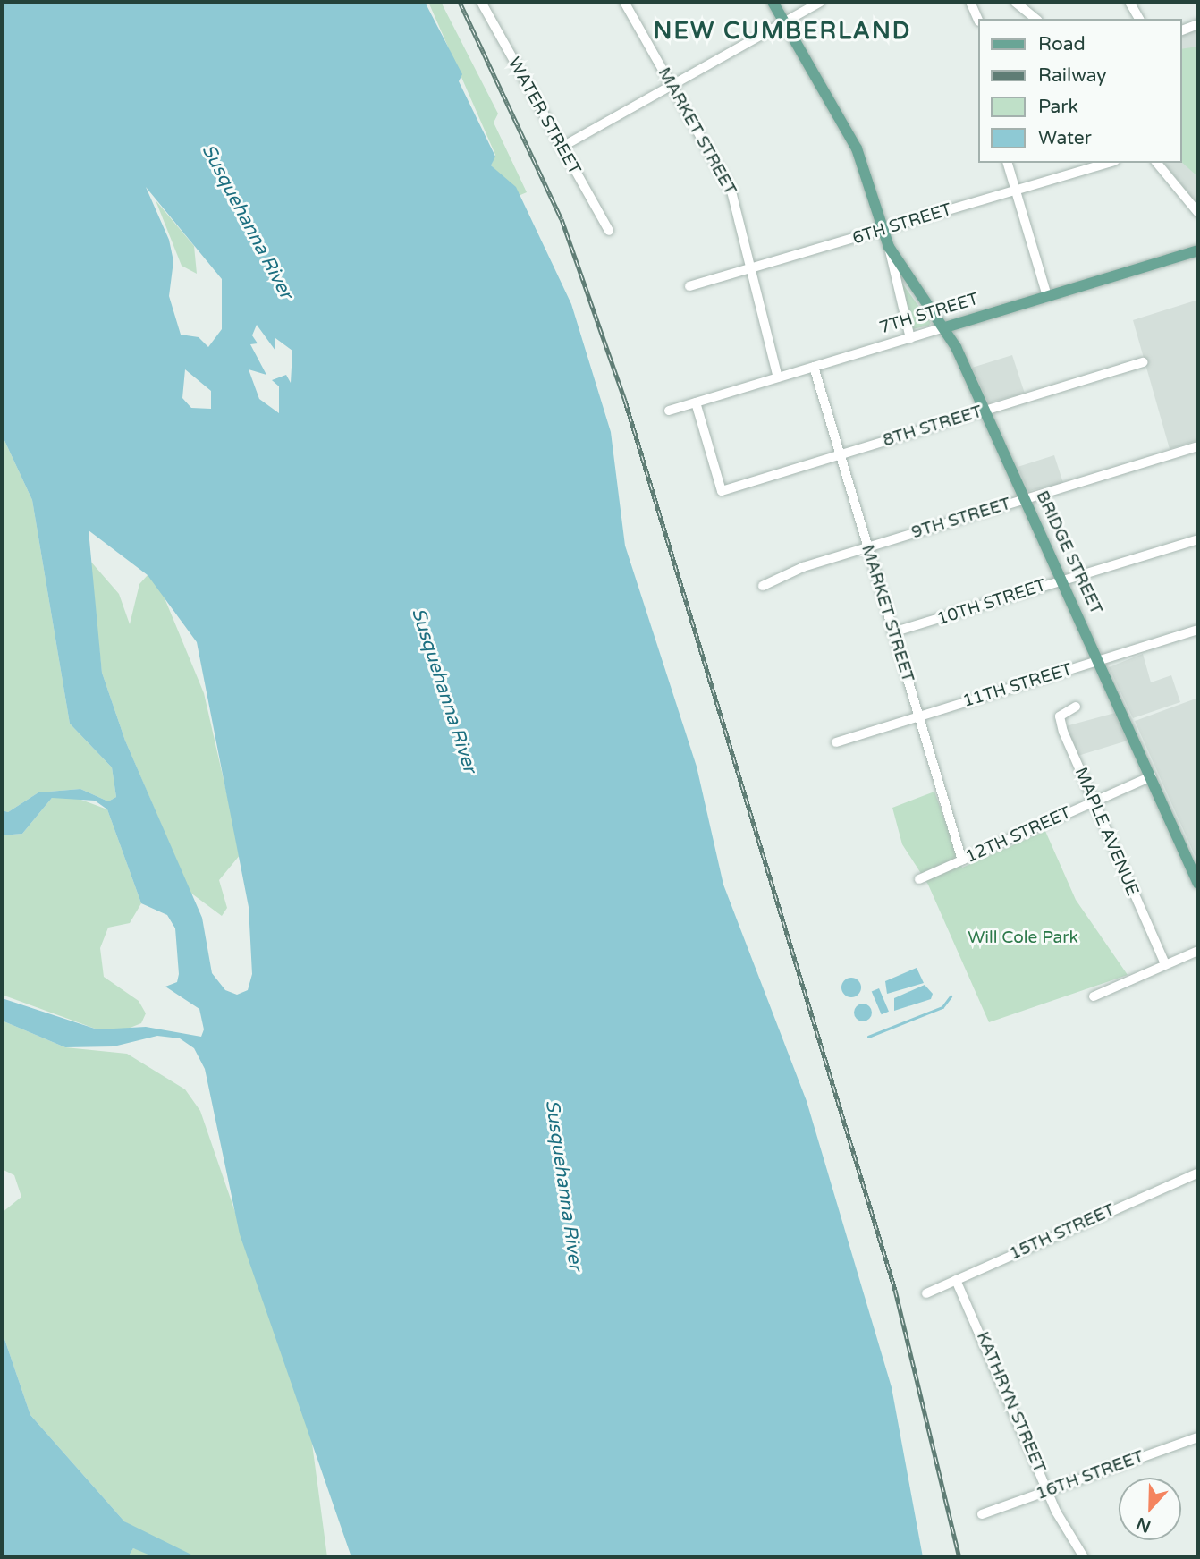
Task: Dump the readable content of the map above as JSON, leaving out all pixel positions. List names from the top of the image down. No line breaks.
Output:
{"streets":{"main road":["7TH STREET","BRIDGE STREET"],"street":["WATER STREET","MARKET STREET","6TH STREET","8TH STREET","9TH STREET","10TH STREET","11TH STREET","MAPLE AVENUE","12TH STREET","15TH STREET","KATHRYN STREET","16TH STREET"]},"crossings":[["MARKET STREET","6TH STREET"],["MARKET STREET","7TH STREET"],["MARKET STREET","8TH STREET"],["MARKET STREET","9TH STREET"],["MARKET STREET","10TH STREET"],["MARKET STREET","11TH STREET"],["MARKET STREET","12TH STREET"],["6TH STREET","BRIDGE STREET"],["7TH STREET","8TH STREET"],["7TH STREET","BRIDGE STREET"],["8TH STREET","BRIDGE STREET"],["9TH STREET","BRIDGE STREET"],["BRIDGE STREET","10TH STREET"],["BRIDGE STREET","11TH STREET"],["BRIDGE STREET","12TH STREET"],["MAPLE AVENUE","12TH STREET"],["15TH STREET","KATHRYN STREET"],["KATHRYN STREET","16TH STREET"]],"districts":["NEW CUMBERLAND"],"water":["Susquehanna River"],"parks":["Will Cole Park"],"legend":["Road","Railway","Park","Water"],"north":"bottom"}
